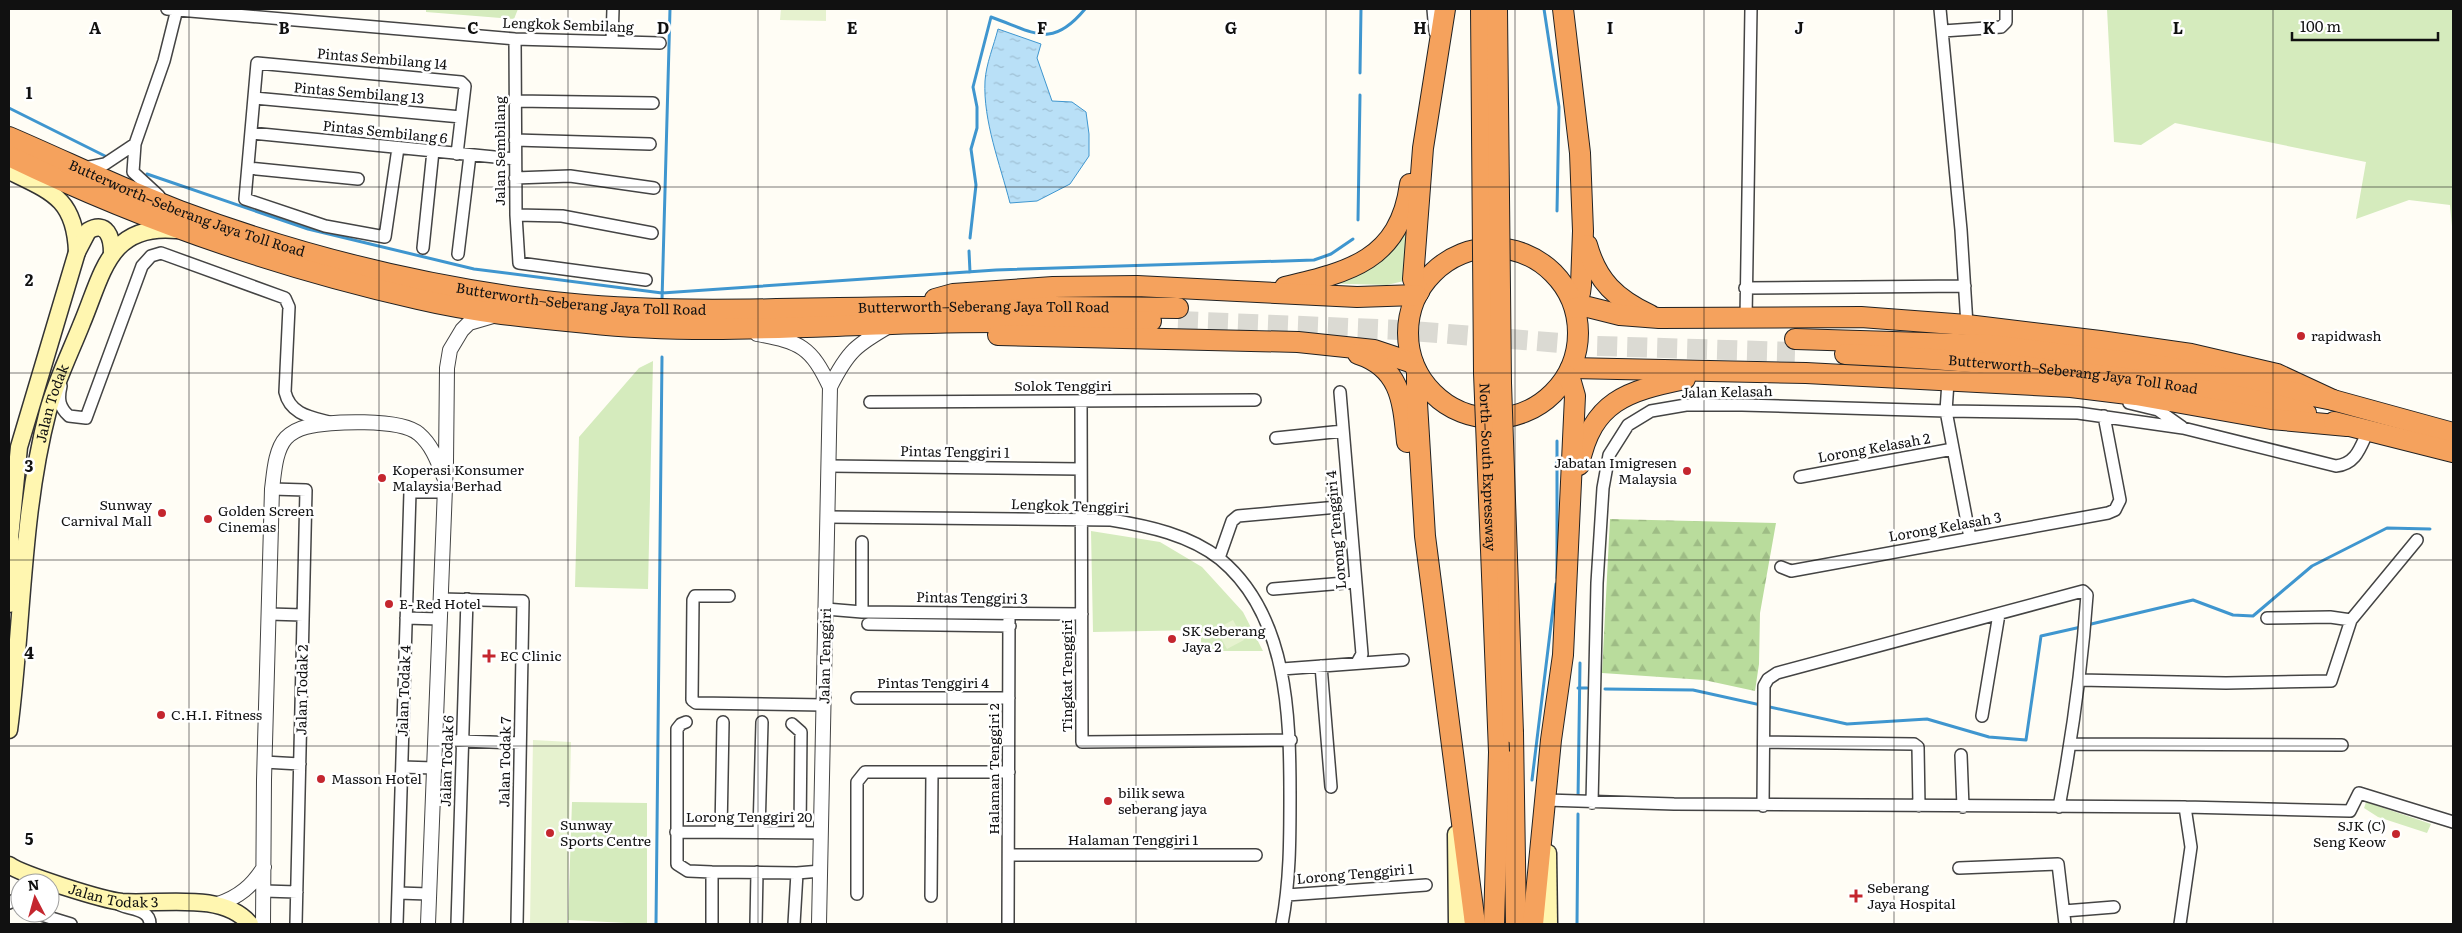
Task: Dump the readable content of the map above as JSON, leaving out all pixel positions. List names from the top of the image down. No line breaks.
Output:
{"streets":{"highway":["Butterworth–Seberang Jaya Toll Road","North–South Expressway"],"main road":["Jalan Todak","Jalan Todak 3"],"street":["Lengkok Sembilang","Pintas Sembilang 14","Pintas Sembilang 13","Pintas Sembilang 6","Jalan Sembilang","Solok Tenggiri","Jalan Kelasah","Lorong Kelasah 2","Pintas Tenggiri 1","Lengkok Tenggiri","Lorong Kelasah 3","Lorong Tenggiri 4","Pintas Tenggiri 3","Jalan Tenggiri","Tingkat Tenggiri","Pintas Tenggiri 4","Jalan Todak 2","Jalan Todak 4","Jalan Todak 6","Jalan Todak 7","Halaman Tenggiri 2","Lorong Tenggiri 20","Halaman Tenggiri 1","Lorong Tenggiri 1"]},"crossings":[["Lengkok Sembilang","Jalan Sembilang"],["Pintas Sembilang 14","Pintas Sembilang 13"],["Pintas Sembilang 14","Pintas Sembilang 6"],["Pintas Sembilang 6","Jalan Sembilang"],["Butterworth–Seberang Jaya Toll Road","Jalan Todak"],["Solok Tenggiri","Tingkat Tenggiri"],["Jalan Kelasah","Lorong Kelasah 3"],["Pintas Tenggiri 1","Jalan Tenggiri"],["Pintas Tenggiri 1","Tingkat Tenggiri"],["Lengkok Tenggiri","Jalan Tenggiri"],["Lengkok Tenggiri","Tingkat Tenggiri"],["Lengkok Tenggiri","Lorong Tenggiri 1"],["Pintas Tenggiri 3","Jalan Tenggiri"],["Pintas Tenggiri 3","Tingkat Tenggiri"],["Pintas Tenggiri 3","Halaman Tenggiri 2"],["Jalan Tenggiri","Lorong Tenggiri 20"],["Pintas Tenggiri 4","Halaman Tenggiri 2"],["Jalan Todak 6","Jalan Todak 7"],["Halaman Tenggiri 2","Halaman Tenggiri 1"]],"places":{"other":["rapidwash","Jabatan Imigresen Malaysia","Koperasi Konsumer Malaysia Berhad","Sunway Carnival Mall","Golden Screen Cinemas","E- Red Hotel","SK Seberang Jaya 2","C.H.I. Fitness","Masson Hotel","bilik sewa seberang jaya","Sunway Sports Centre","SJK (C) Seng Keow"],"health":["EC Clinic","Seberang Jaya Hospital"]},"scale_bar":"100 m","north":"top","grid":{"columns":["A","B","C","D","E","F","G","H","I","J","K","L"],"rows":["1","2","3","4","5"]}}
